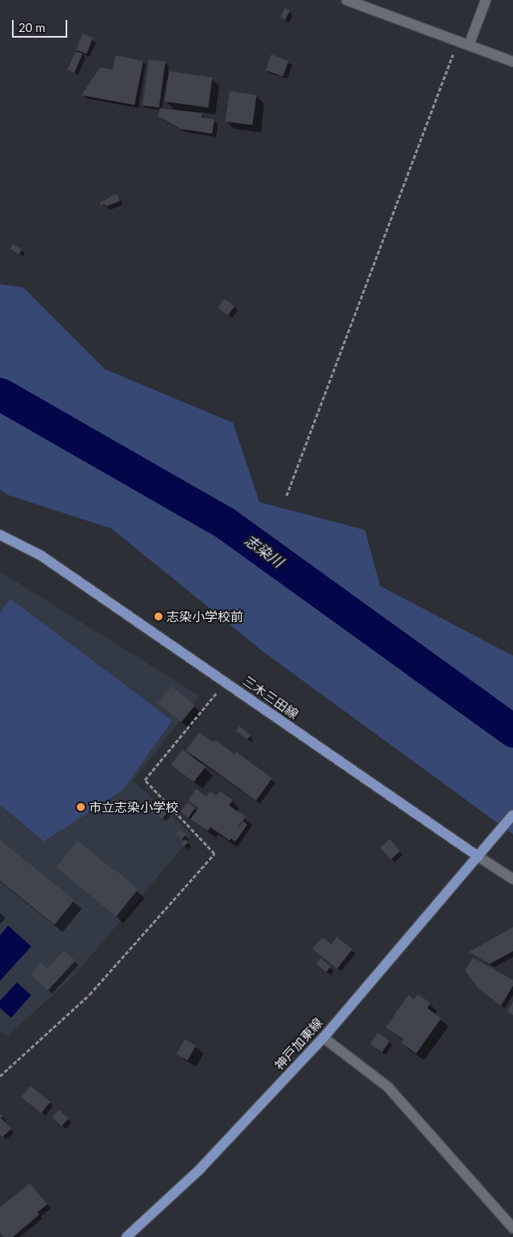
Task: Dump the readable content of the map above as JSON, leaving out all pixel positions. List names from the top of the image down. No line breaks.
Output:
{"streets":{"main road":["三木三田線","神戸加東線"]},"crossings":[["三木三田線","神戸加東線"]],"water":["志染川"],"places":["志染小学校前","市立志染小学校"],"scale_bar":"20 m"}
